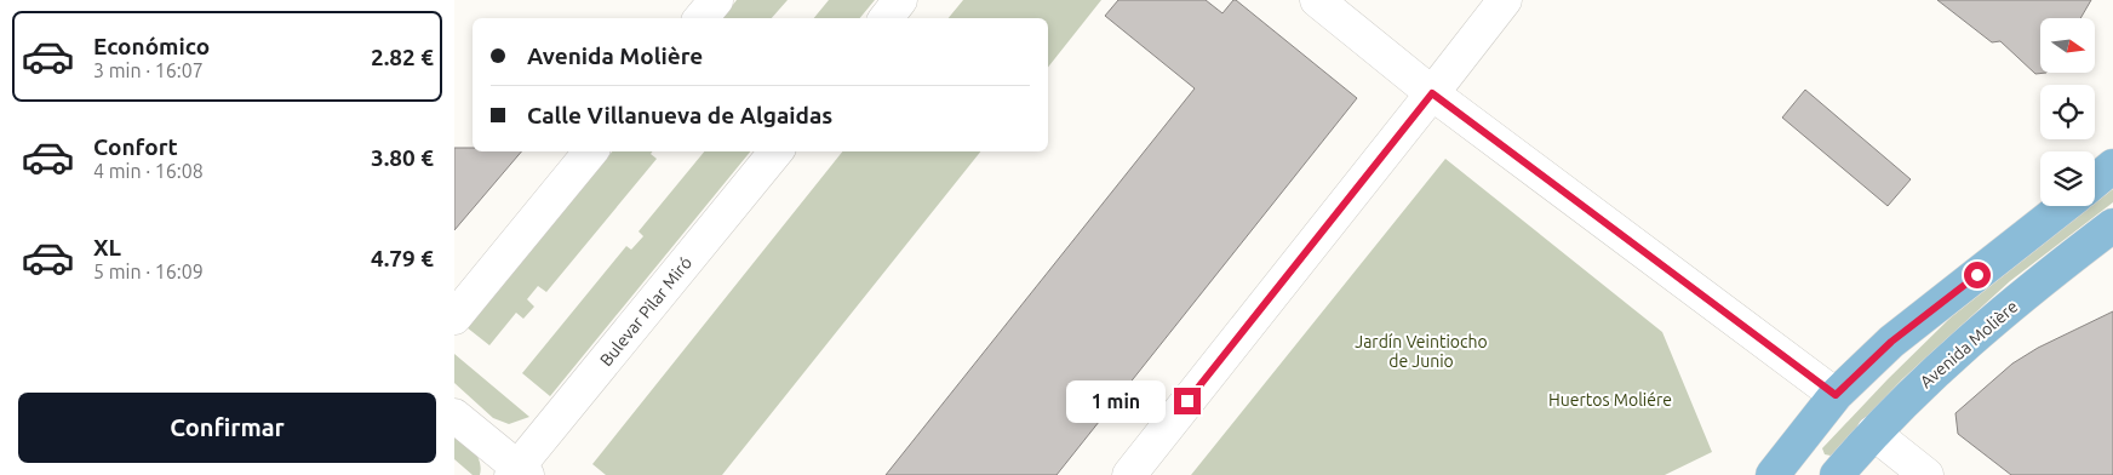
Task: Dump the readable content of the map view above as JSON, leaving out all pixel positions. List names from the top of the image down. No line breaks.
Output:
{"streets":{"main road":["Avenida Molière"],"street":["Bulevar Pilar Miró"]},"parks":["Jardín Veintiocho de Junio","Huertos Moliére"],"north":"right","page":{"list":[{"name":"Económico","note":"3 min · 16:07","value":"2.82 €"},{"name":"Confort","note":"4 min · 16:08","value":"3.80 €"},{"name":"XL","note":"5 min · 16:09","value":"4.79 €"}],"banner":["Avenida Molière","Calle Villanueva de Algaidas"],"buttons":"Confirmar","bubble":"1 min"}}
